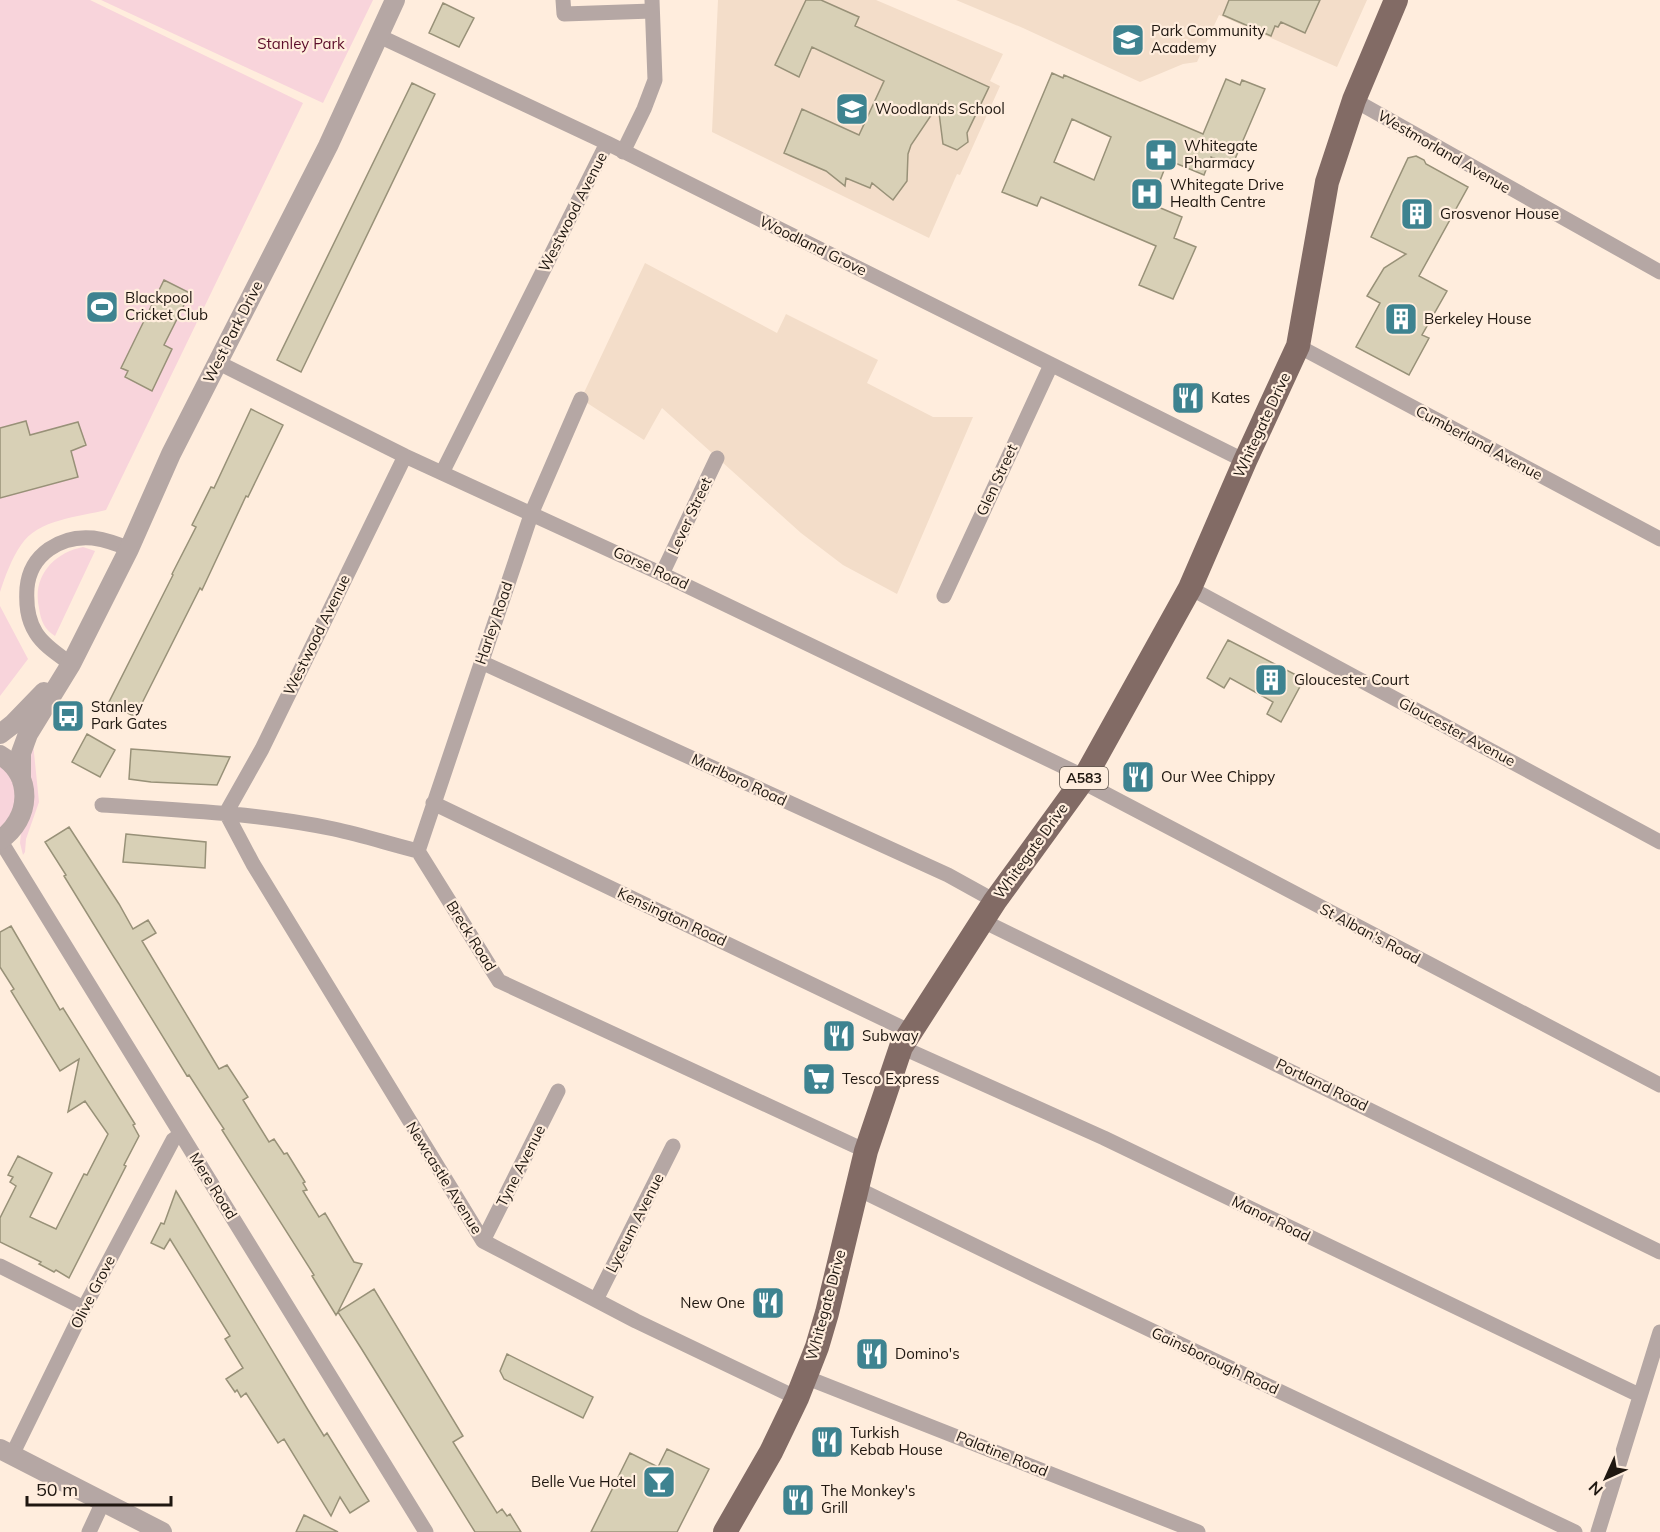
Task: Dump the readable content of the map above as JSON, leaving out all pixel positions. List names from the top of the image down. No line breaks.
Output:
{"streets":{"main road":["Whitegate Drive","A583"],"street":["Westmorland Avenue","Westwood Avenue","Woodland Grove","West Park Drive","Cumberland Avenue","Glen Street","Lever Street","Gorse Road","Harley Road","Gloucester Avenue","Marlboro Road","Kensington Road","St Alban's Road","Breck Road","Portland Road","Tyne Avenue","Newcastle Avenue","Mere Road","Manor Road","Lyceum Avenue","Olive Grove","Gainsborough Road","Palatine Road"]},"crossings":[["Westmorland Avenue","Whitegate Drive"],["Westwood Avenue","Woodland Grove"],["Westwood Avenue","Gorse Road"],["Westwood Avenue","Newcastle Avenue"],["Woodland Grove","West Park Drive"],["Woodland Grove","Whitegate Drive"],["Woodland Grove","Glen Street"],["West Park Drive","Gorse Road"],["West Park Drive","Mere Road"],["Whitegate Drive","Cumberland Avenue"],["Whitegate Drive","Gorse Road"],["Whitegate Drive","Gloucester Avenue"],["Whitegate Drive","Marlboro Road"],["Whitegate Drive","Kensington Road"],["Whitegate Drive","St Alban's Road"],["Whitegate Drive","Breck Road"],["Whitegate Drive","Portland Road"],["Whitegate Drive","Newcastle Avenue"],["Whitegate Drive","Manor Road"],["Whitegate Drive","Gainsborough Road"],["Whitegate Drive","Palatine Road"],["Lever Street","Gorse Road"],["Gorse Road","Harley Road"],["Gorse Road","St Alban's Road"],["Harley Road","Marlboro Road"],["Harley Road","Kensington Road"],["Harley Road","Breck Road"],["Marlboro Road","Portland Road"],["Kensington Road","Manor Road"],["Tyne Avenue","Newcastle Avenue"],["Newcastle Avenue","Lyceum Avenue"],["Newcastle Avenue","Palatine Road"],["Mere Road","Olive Grove"]],"parks":["Stanley Park"],"places":{"school or university":["Park Community Academy","Woodlands School"],"pharmacy":["Whitegate Pharmacy"],"hospital":["Whitegate Drive Health Centre"],"building":["Grosvenor House","Berkeley House","Gloucester Court"],"sports":["Blackpool Cricket Club"],"restaurant":["Kates","Our Wee Chippy","Subway","New One","Domino's","Turkish Kebab House","The Monkey's Grill"],"bus stop":["Stanley Park Gates"],"supermarket":["Tesco Express"],"bar":["Belle Vue Hotel"]},"scale_bar":"50 m","north":"bottom left"}
